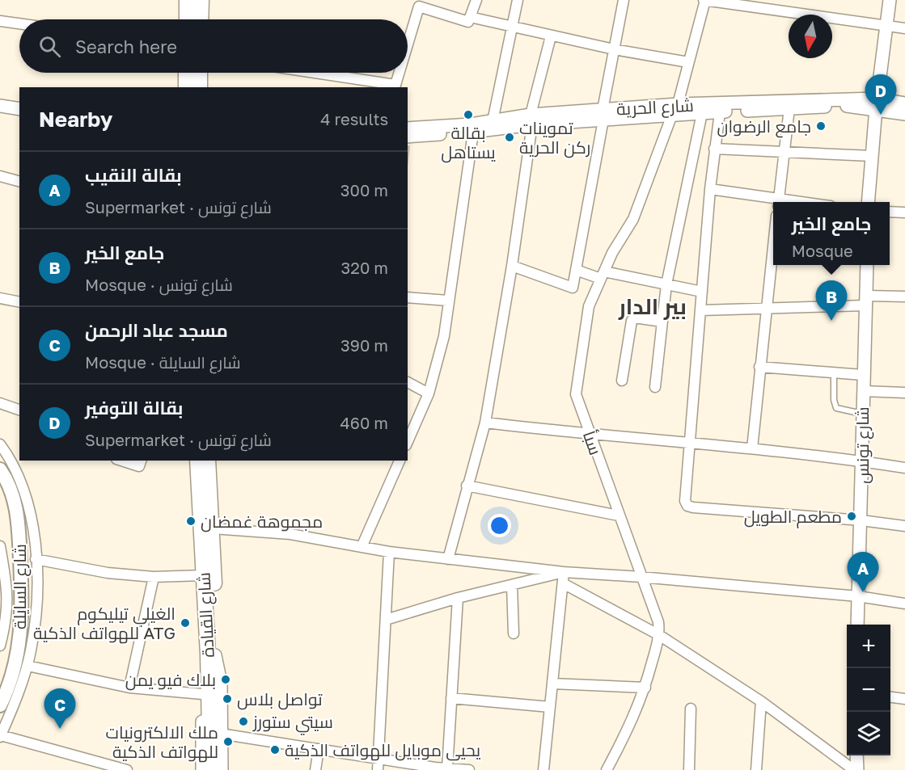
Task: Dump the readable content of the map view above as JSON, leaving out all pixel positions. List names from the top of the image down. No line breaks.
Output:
{"streets":{"main road":["شارع السايلة","شارع القيادة"],"street":["شارع الحرية","سبأ","شارع تونس"]},"crossings":[["شارع الحرية","سبأ"]],"districts":["بير الدار"],"places":["بقالة يستاهل","جامع الرضوان","تموينات ركن الحرية","مطعم الطويل","مجموهة غمضان","الغيلي تيليكوم للهواتف الذكية ATG","بلاك فيو يمن","تواصل بلاس","سيتي ستورز","ملك الالكترونيات للهواتف الذكية","يحيى موبايل للهواتف الذكية"],"north":"bottom","page":{"search":"Search here","pins":["D","B","A","C"],"heading":["Nearby","4 results"],"list":[{"mark":"A","name":"بقالة النقيب","note":"Supermarket · شارع تونس","value":"300 m"},{"mark":"B","name":"جامع الخير","note":"Mosque · شارع تونس","value":"320 m"},{"mark":"C","name":"مسجد عباد الرحمن","note":"Mosque · شارع السايلة","value":"390 m"},{"mark":"D","name":"بقالة التوفير","note":"Supermarket · شارع تونس","value":"460 m"}],"popup":["جامع الخير","Mosque"],"map_buttons":["+","−"]}}
